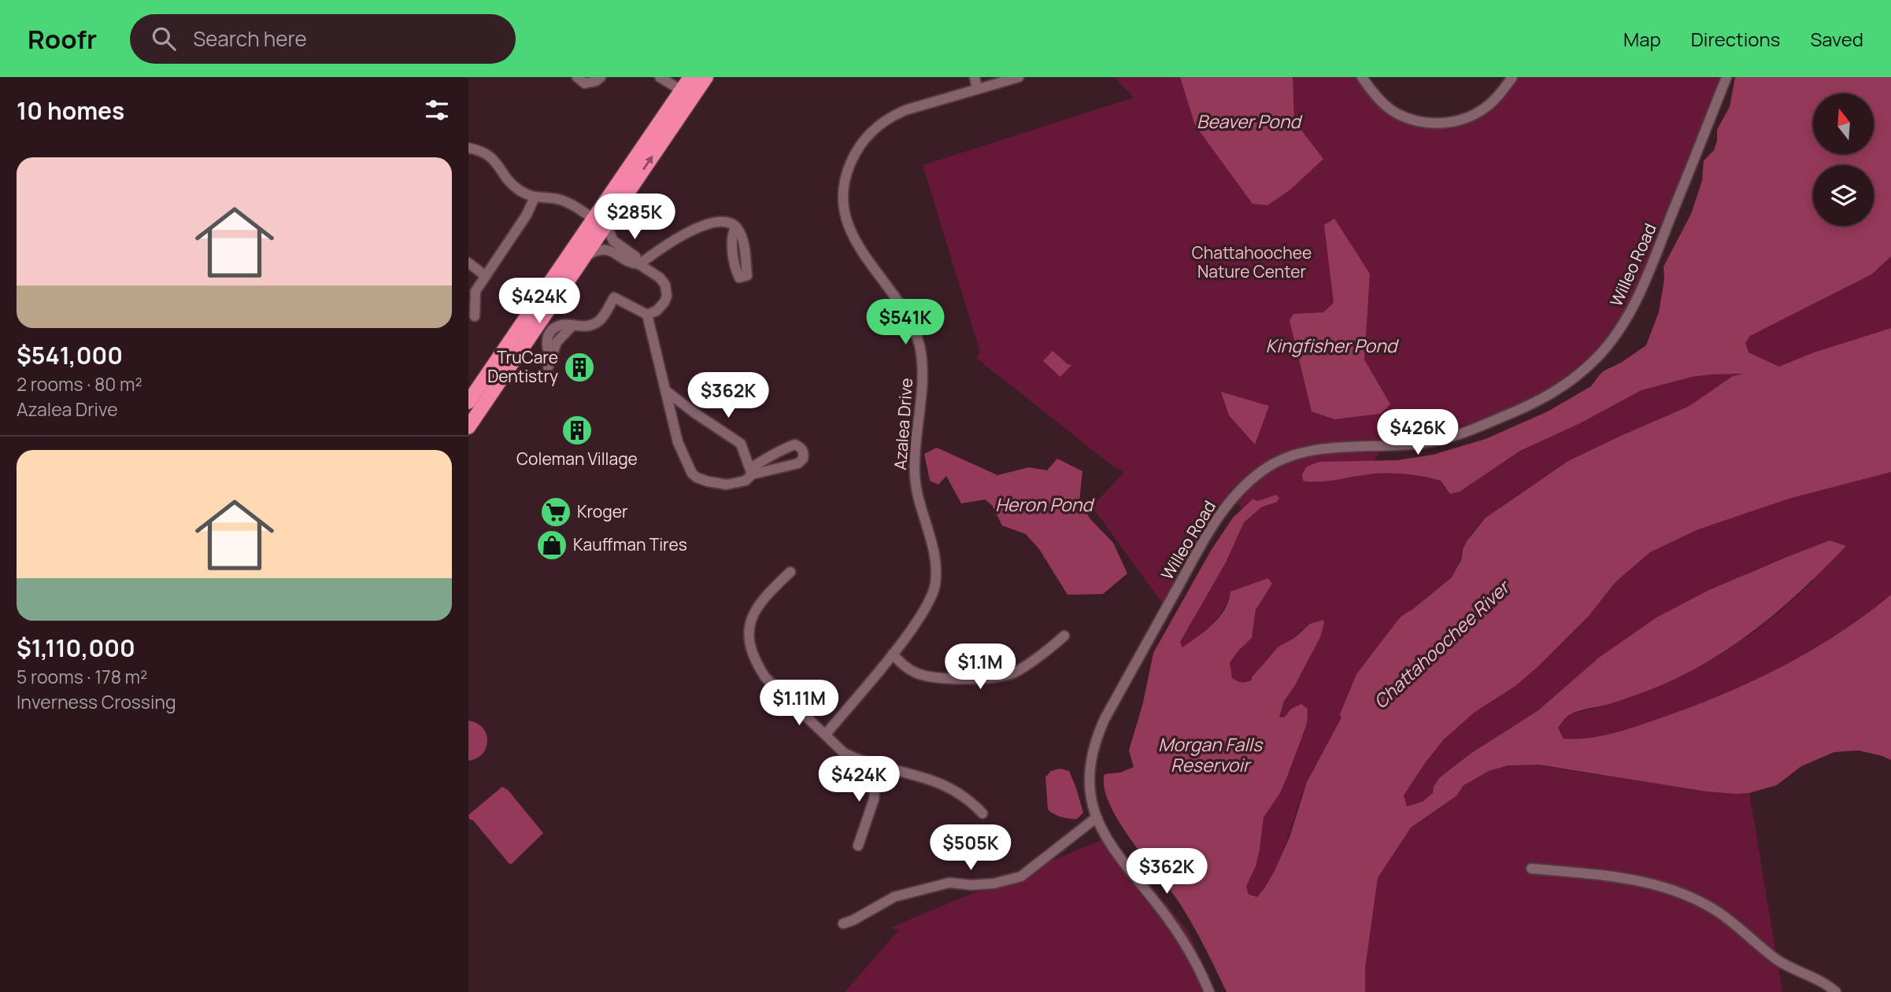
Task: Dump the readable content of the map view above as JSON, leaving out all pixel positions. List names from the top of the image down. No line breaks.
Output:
{"streets":{"street":["Willeo Road","Azalea Drive"]},"water":["Beaver Pond","Kingfisher Pond","Heron Pond","Chattahoochee River","Morgan Falls Reservoir"],"parks":["Chattahoochee Nature Center"],"places":{"building":["TruCare Dentistry","Coleman Village"],"supermarket":["Kroger"],"shop":["Kauffman Tires"]},"north":"top","page":{"header":"Roofr","search":"Search here","nav":["Map","Directions","Saved"],"heading":"10 homes","list":[{"name":"$541,000","note":"2 rooms · 80 m² · Azalea Drive"},{"name":"$1,110,000","note":"5 rooms · 178 m² · Inverness Crossing"}],"price":["$285K","$424K","$541K","$362K","$426K","$1.1M","$1.11M","$424K","$505K","$362K"]}}
